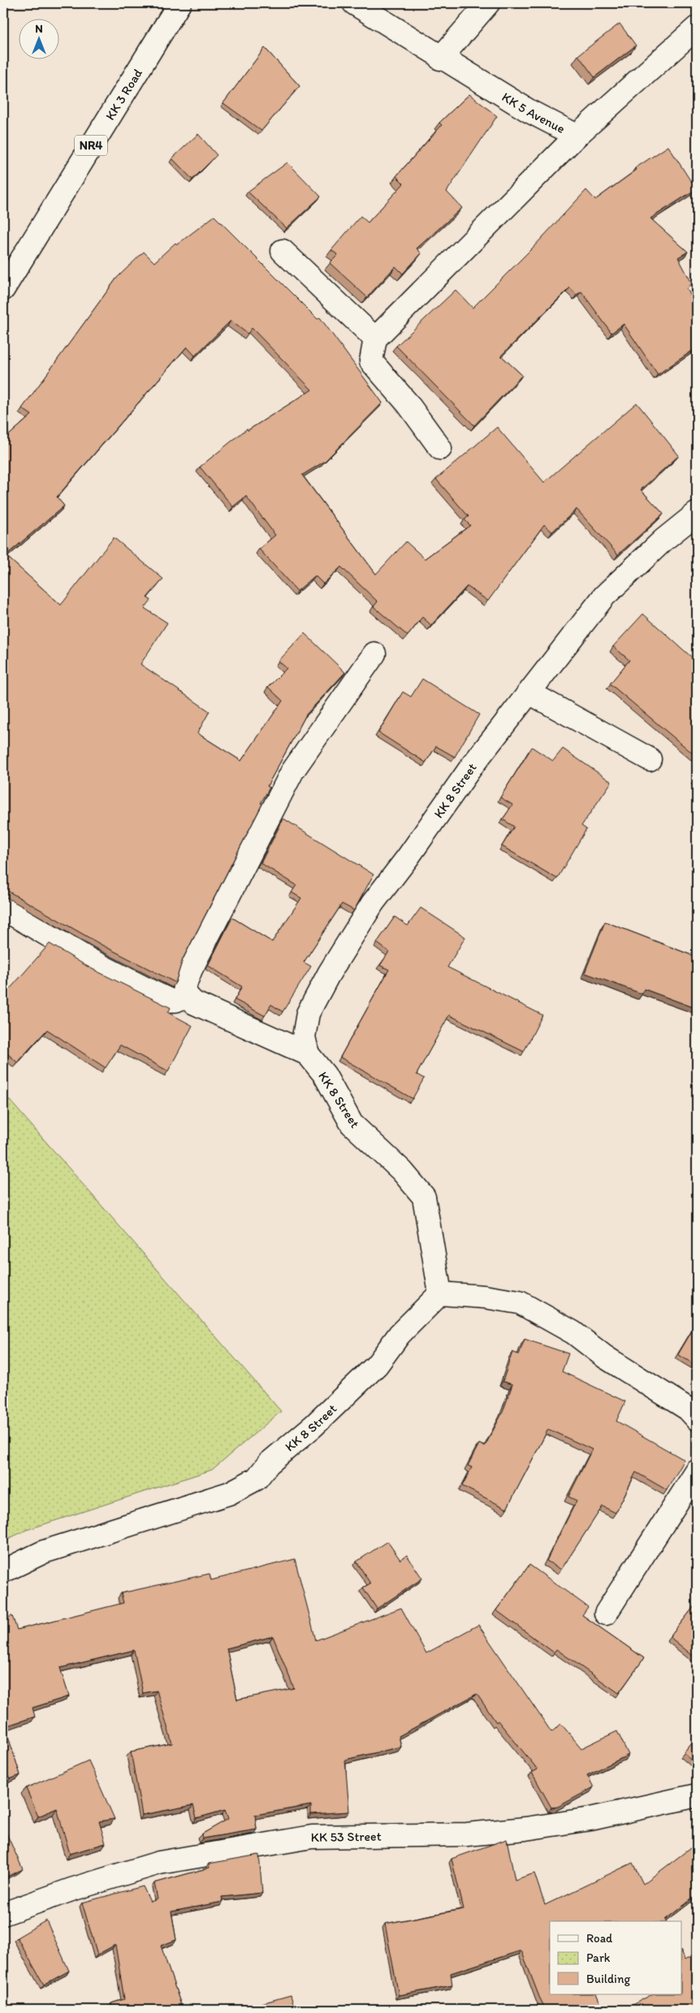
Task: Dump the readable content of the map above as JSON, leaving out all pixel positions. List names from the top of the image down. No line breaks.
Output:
{"streets":{"main road":["KK 3 Road","KK 5 Avenue","NR4","KK 8 Street","KK 53 Street"]},"legend":["Road","Park","Building"],"north":"top"}
